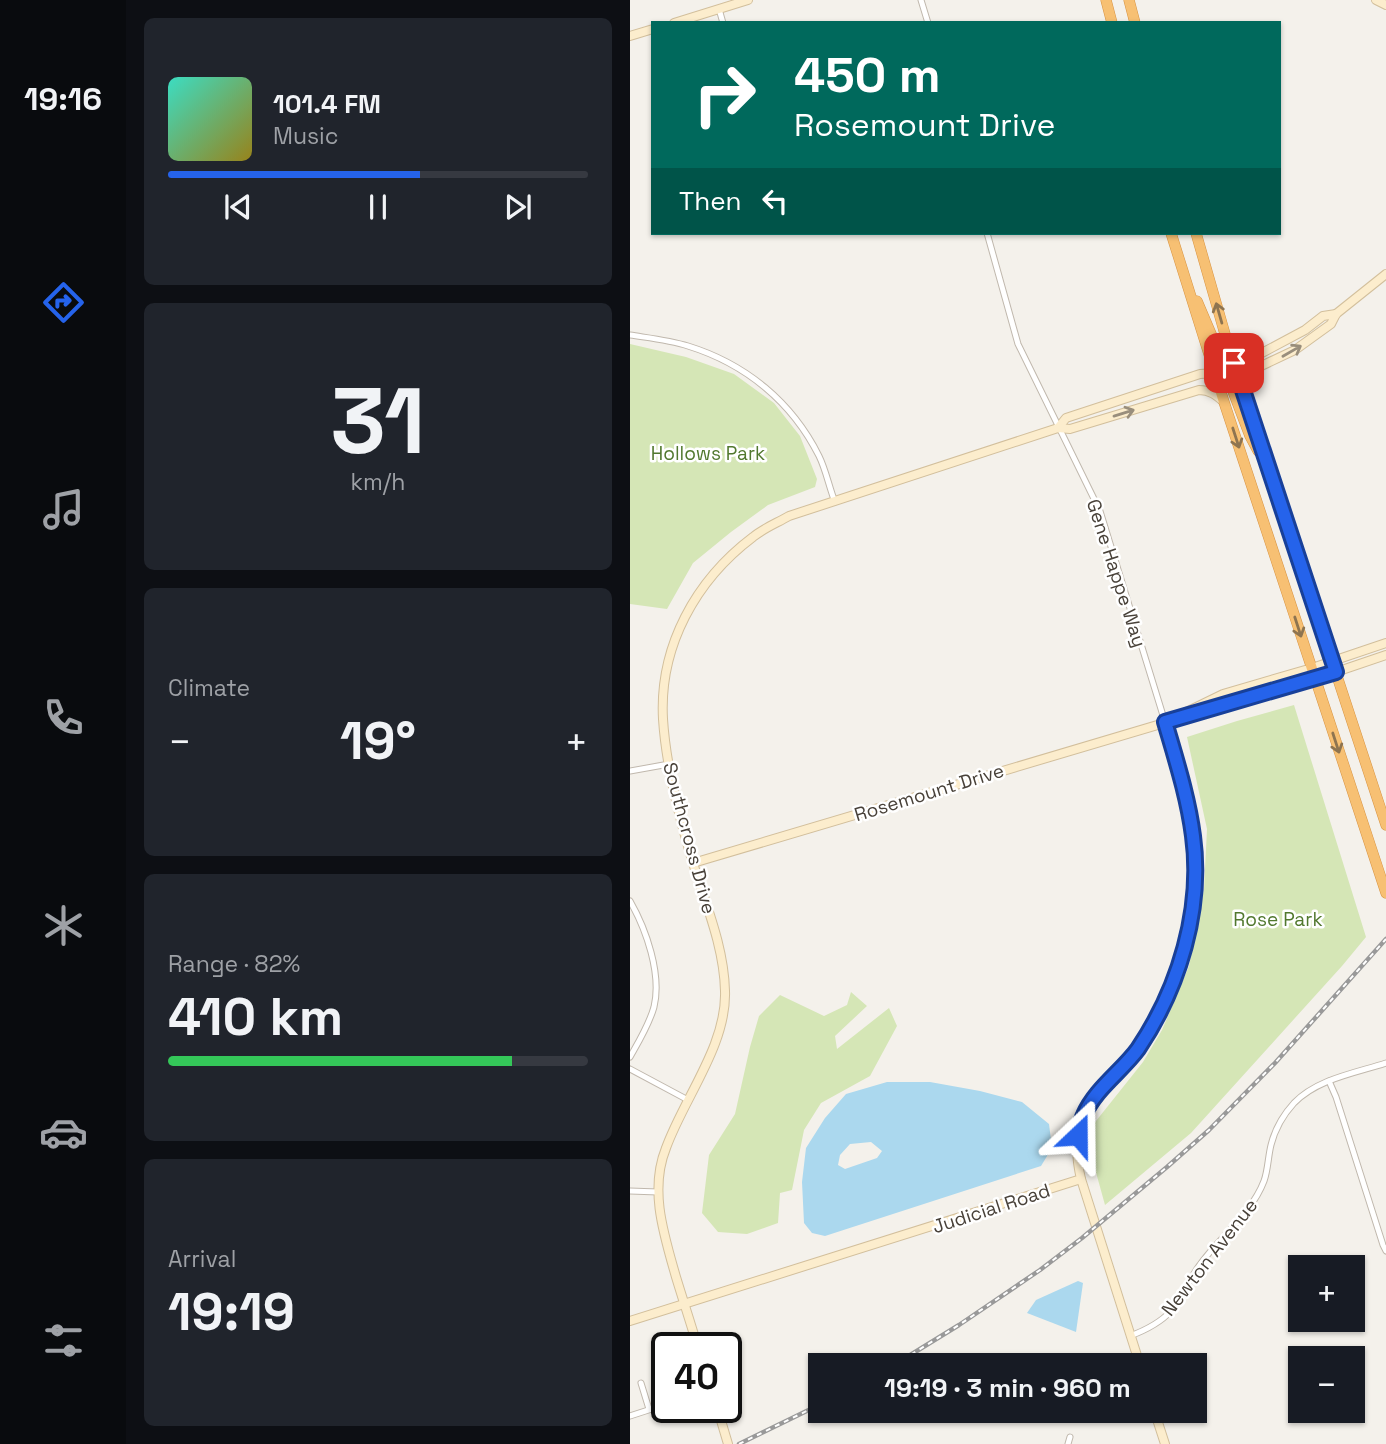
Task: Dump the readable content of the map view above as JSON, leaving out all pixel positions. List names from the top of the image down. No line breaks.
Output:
{"streets":{"street":["Gene Happe Way","Rosemount Drive","Southcross Drive","Judicial Road","Newton Avenue"]},"crossings":[["Gene Happe Way","Rosemount Drive"],["Gene Happe Way","Southcross Drive"],["Rosemount Drive","Southcross Drive"],["Southcross Drive","Judicial Road"]],"parks":["Hollows Park","Rose Park"],"page":{"tabs":"19:16","turn":["450 m","Rosemount Drive"],"song":["101.4 FM","Music"],"then":"Then","tile":[["31","km/h"],"Climate",["Range · 82%","410 km"],["Arrival","19:19"]],"heat":["−","19°","+"],"map_buttons":["+","−"],"limit":"40","trip":"19:19 · 3 min · 960 m"}}
